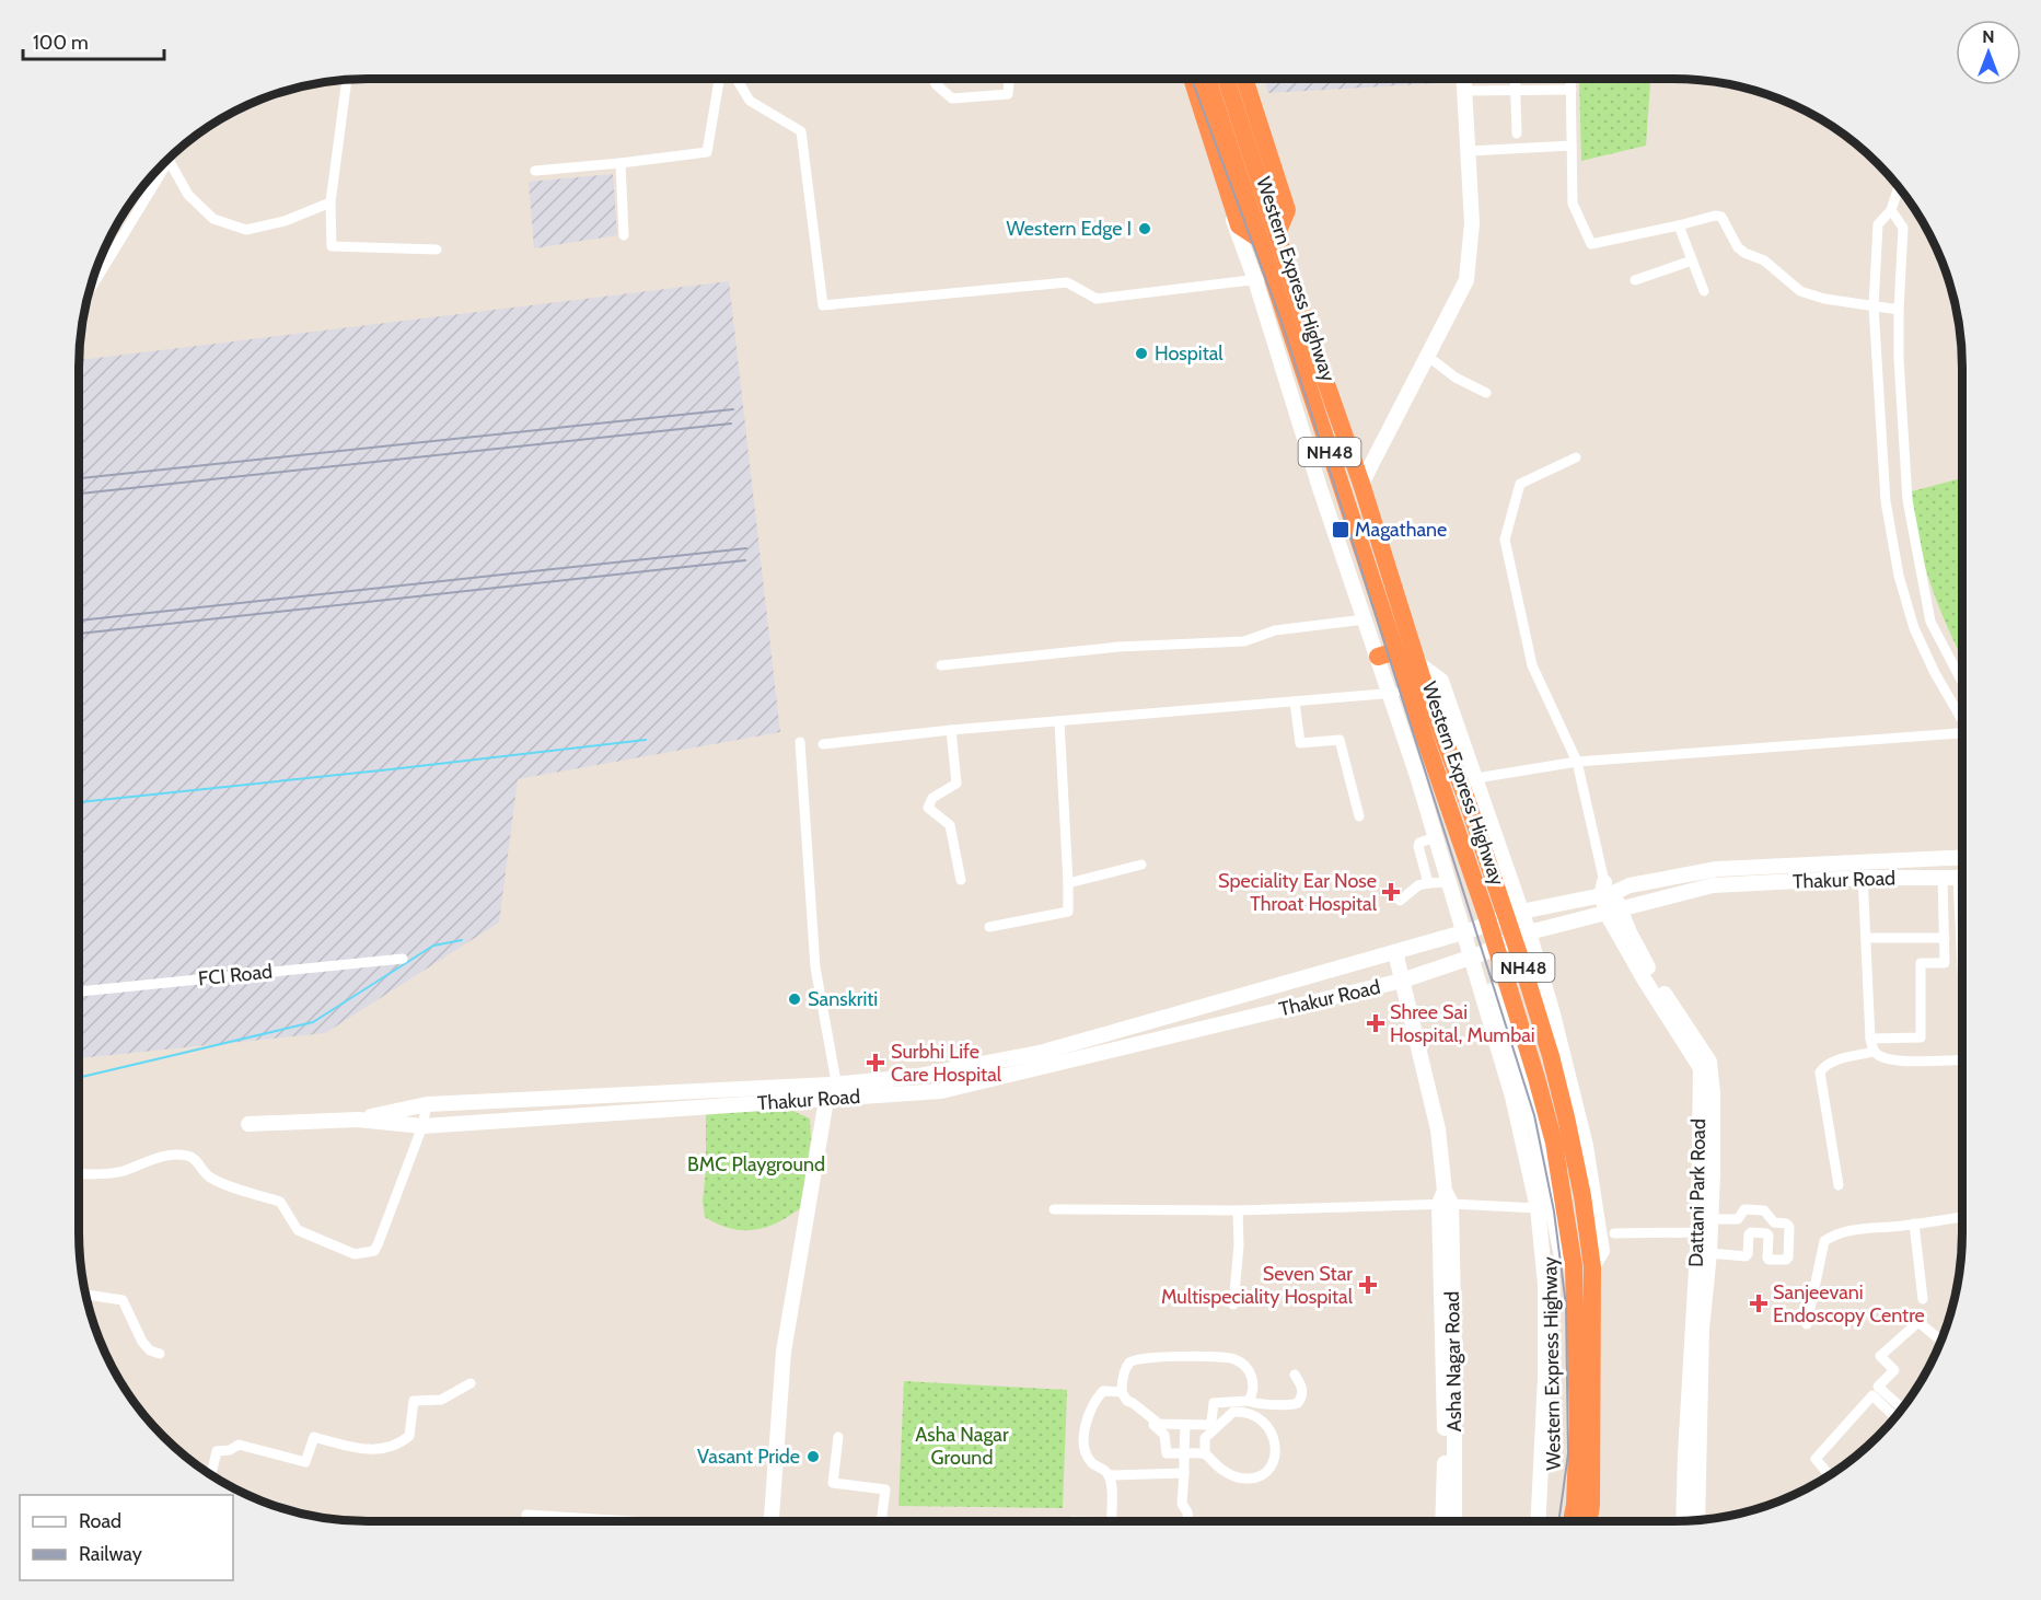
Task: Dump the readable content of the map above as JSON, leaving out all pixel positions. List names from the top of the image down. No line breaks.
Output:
{"streets":{"highway":["Western Express Highway","NH48"],"street":["Thakur Road","FCI Road","Dattani Park Road","Asha Nagar Road"]},"crossings":[["Thakur Road","Dattani Park Road"],["Thakur Road","Asha Nagar Road"]],"parks":["BMC Playground","Asha Nagar Ground"],"places":{"other":["Western Edge I","Hospital","Sanskriti","Vasant Pride"],"transit":["Magathane"],"health":["Speciality Ear Nose Throat Hospital","Shree Sai Hospital, Mumbai","Surbhi Life Care Hospital","Seven Star Multispeciality Hospital","Sanjeevani Endoscopy Centre"]},"legend":["Road","Railway"],"scale_bar":"100 m","north":"top"}
